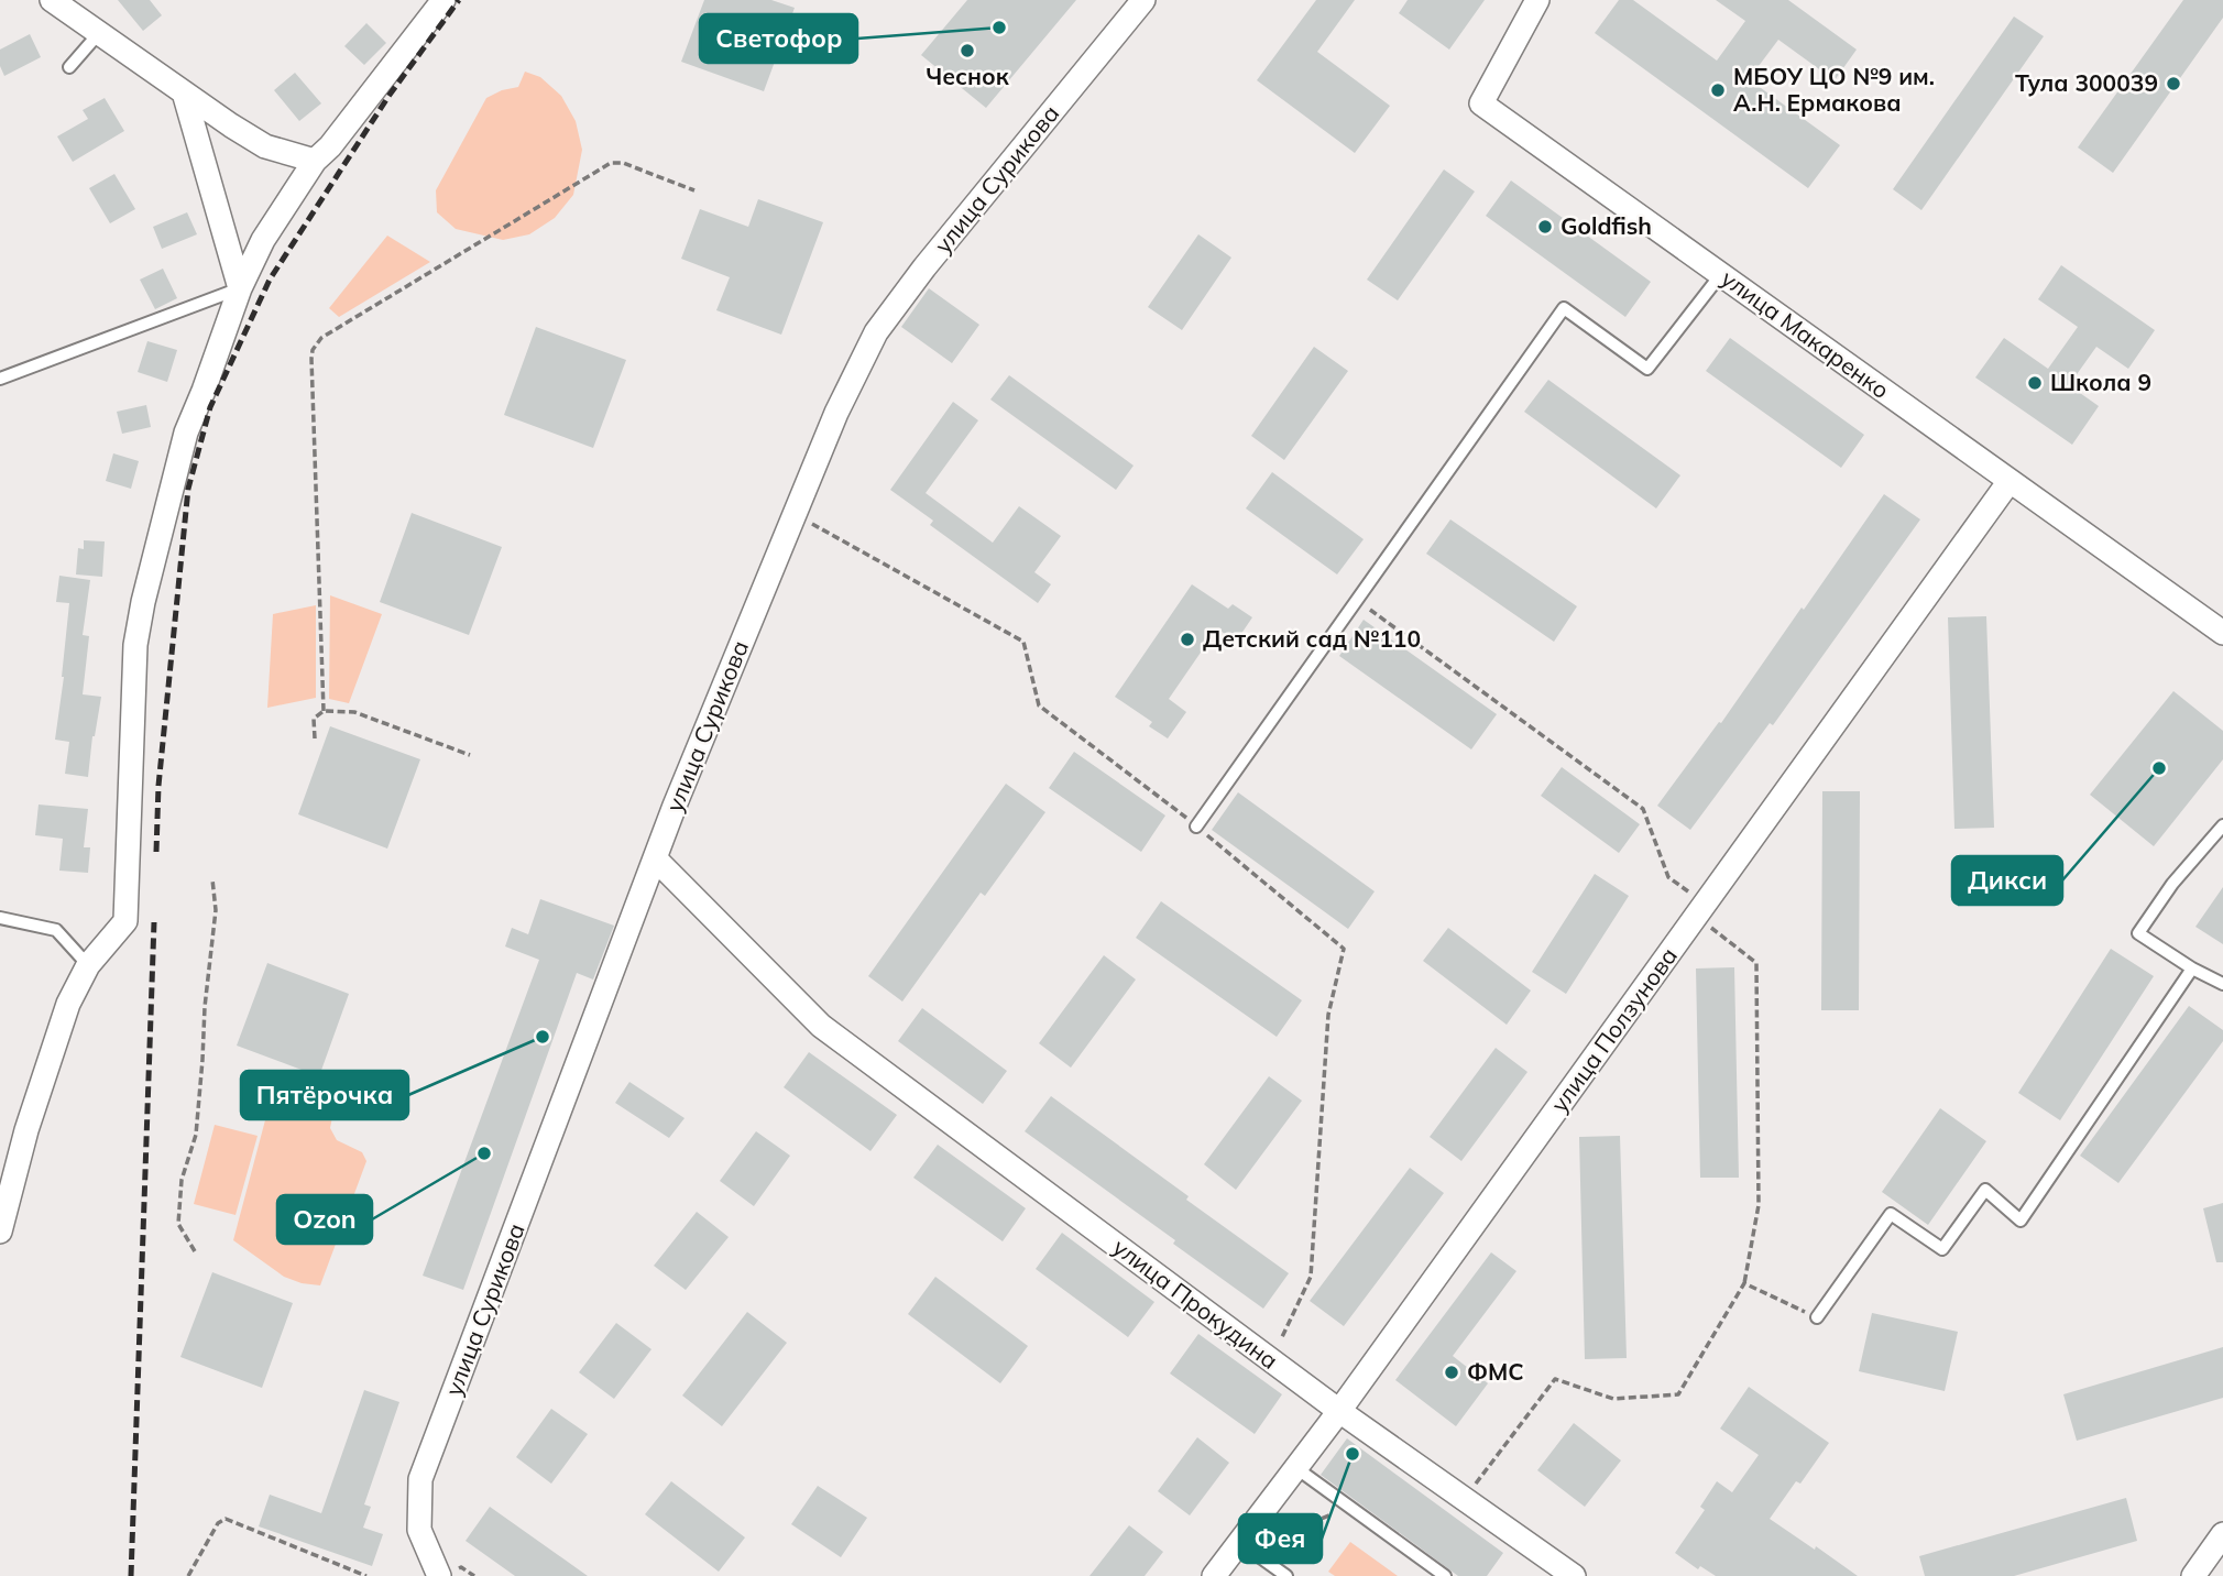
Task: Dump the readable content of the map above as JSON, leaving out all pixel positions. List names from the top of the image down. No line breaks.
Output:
{"streets":{"street":["улица Сурикова","улица Макаренко","улица Ползунова","улица Прокудина"]},"crossings":[["улица Сурикова","улица Прокудина"],["улица Макаренко","улица Ползунова"],["улица Ползунова","улица Прокудина"]],"places":["Светофор","Чеснок","Тула 300039","МБОУ ЦО №9 им. А.Н. Ермакова","Goldfish","Школа 9","Детский сад №110","Дикси","Пятёрочка","Ozon","ФМС","Фея"]}
